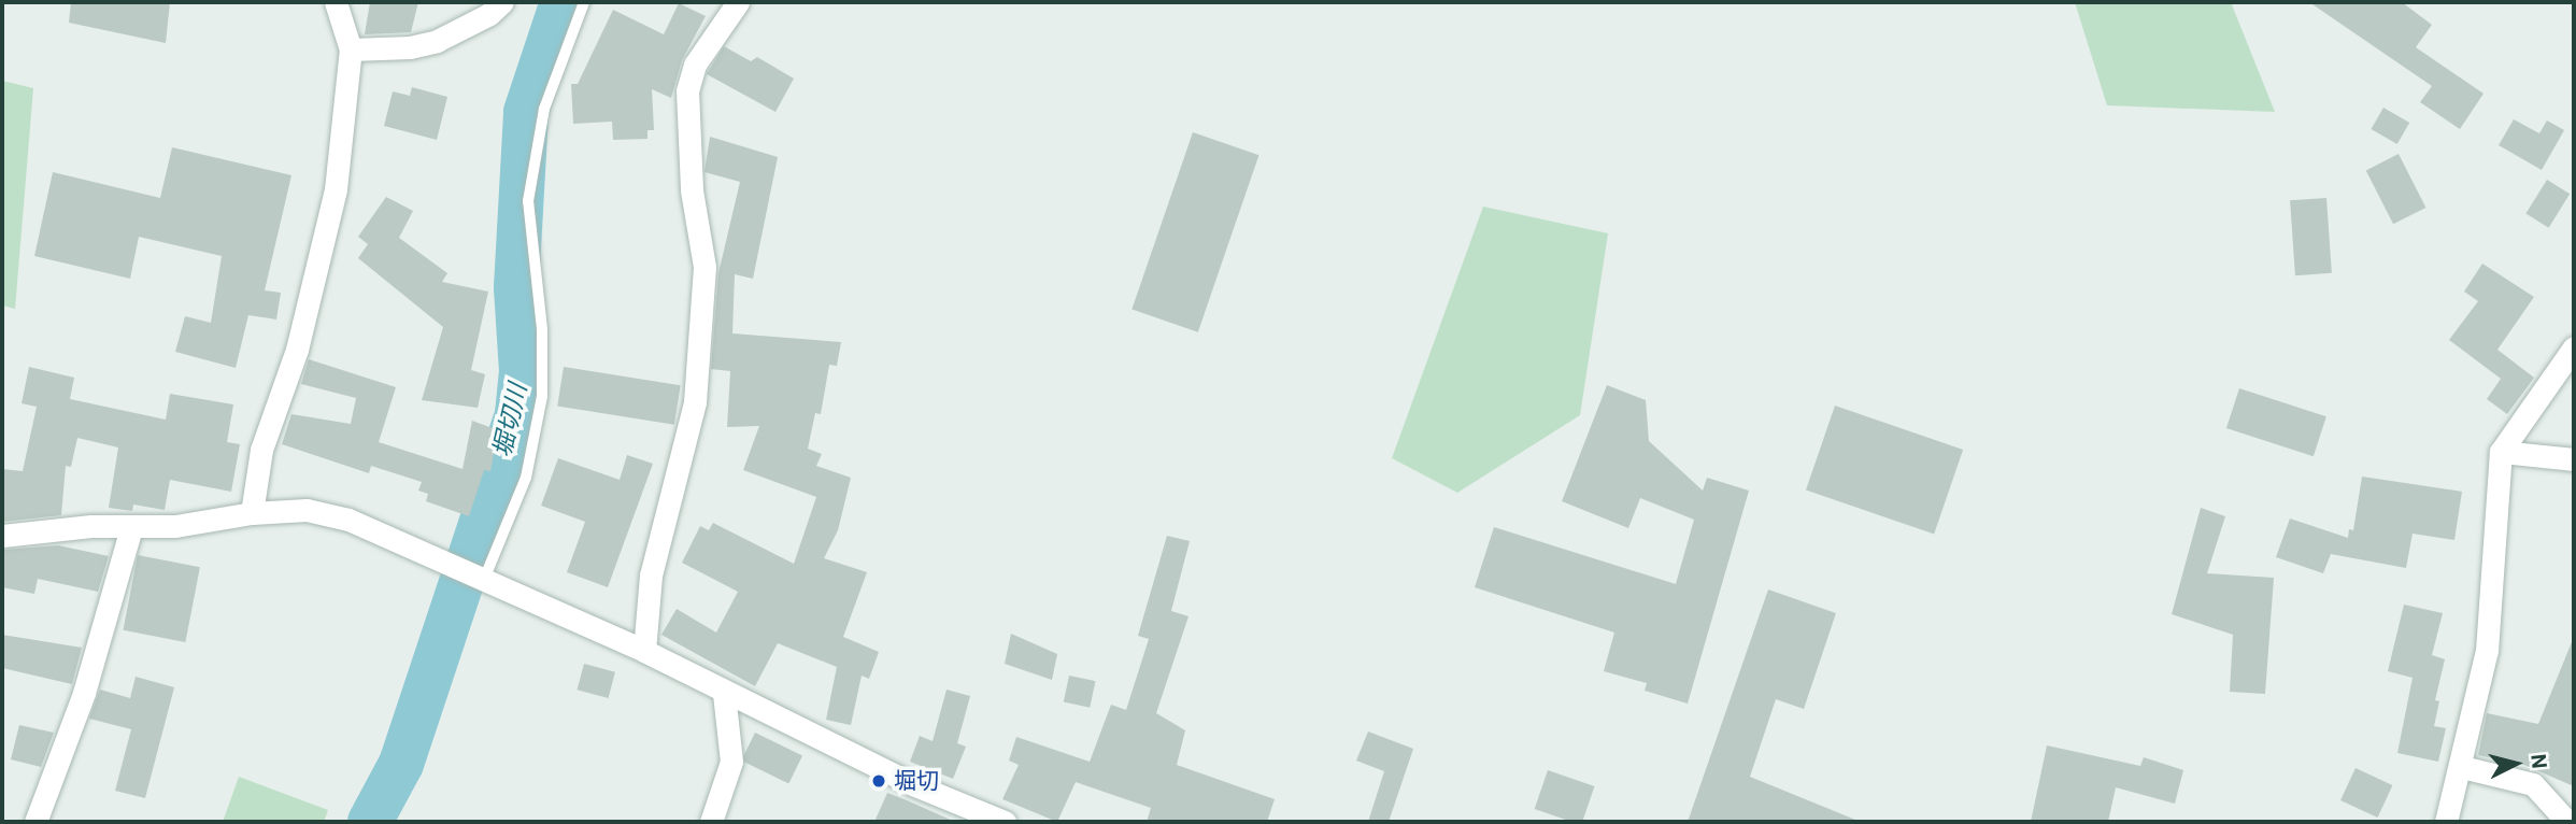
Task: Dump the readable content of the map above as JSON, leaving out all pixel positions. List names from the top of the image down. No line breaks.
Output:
{"water":["堀切川"],"places":["堀切"],"north":"right"}
